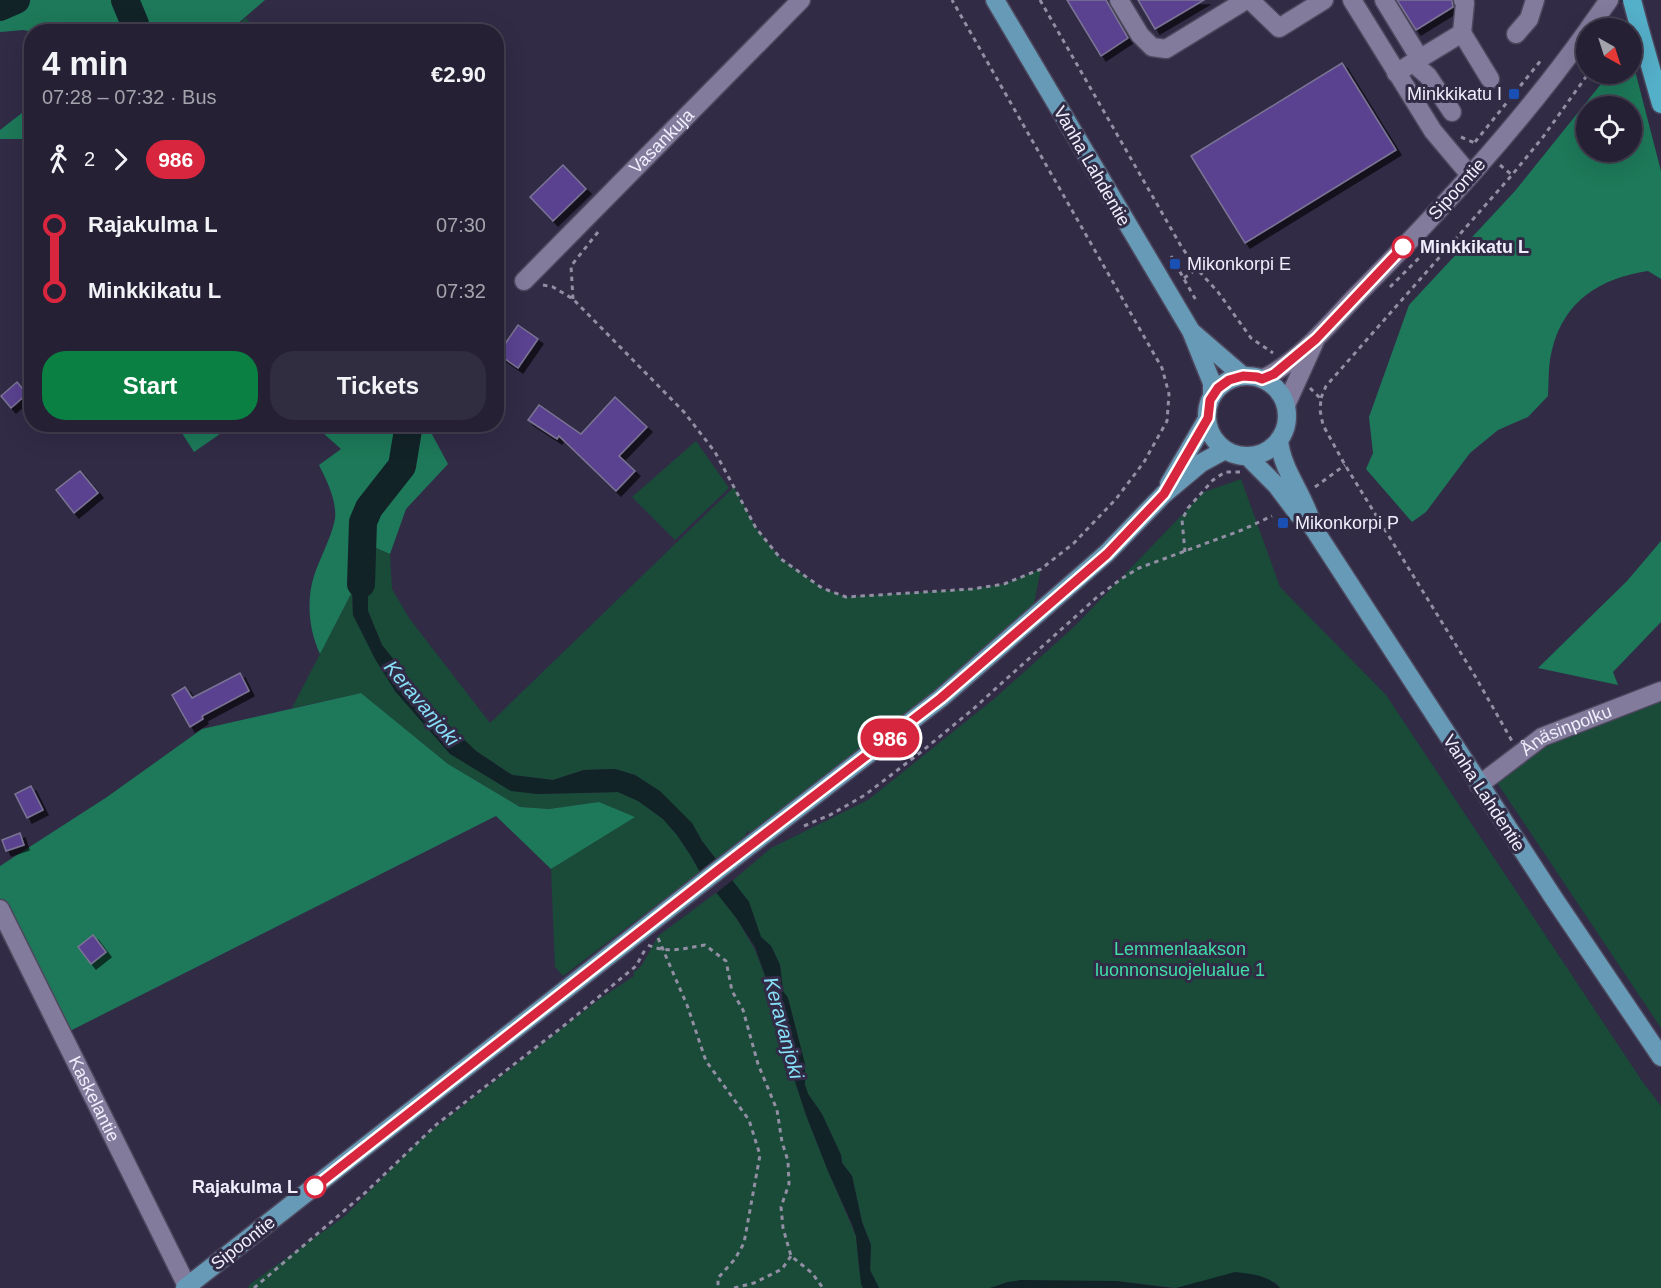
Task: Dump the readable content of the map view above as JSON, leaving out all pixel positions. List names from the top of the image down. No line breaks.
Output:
{"streets":{"main road":["Vanha Lahdentie","Sipoontie"],"street":["Vasankuja","Ånäsinpolku","Kaskelantie"]},"crossings":[["Vanha Lahdentie","Sipoontie"],["Vanha Lahdentie","Ånäsinpolku"],["Sipoontie","Kaskelantie"]],"water":["Keravanjoki"],"parks":["Lemmenlaakson luonnonsuojelualue 1"],"places":{"transit":["Minkkikatu I","Mikonkorpi E","Mikonkorpi P"],"other":["Minkkikatu L","Rajakulma L"]},"lines":["bus line 986"],"north":"bottom right","page":{"on_map":"986","heading":["4 min","07:28 – 07:32 · Bus","€2.90"],"legs":["2","986"],"list":[{"name":"Rajakulma L","value":"07:30"},{"name":"Minkkikatu L","value":"07:32"}],"buttons":["Start","Tickets"]}}
